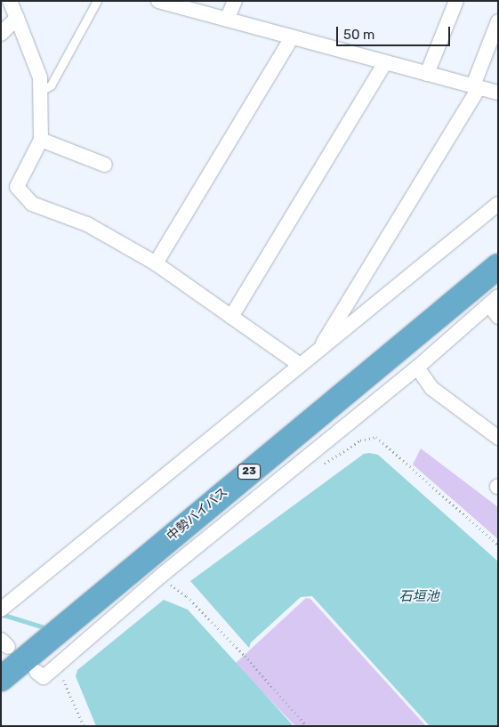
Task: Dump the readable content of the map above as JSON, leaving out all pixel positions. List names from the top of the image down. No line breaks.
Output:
{"streets":{"highway":["23","中勢バイパス"]},"water":["石垣池"],"scale_bar":"50 m"}
